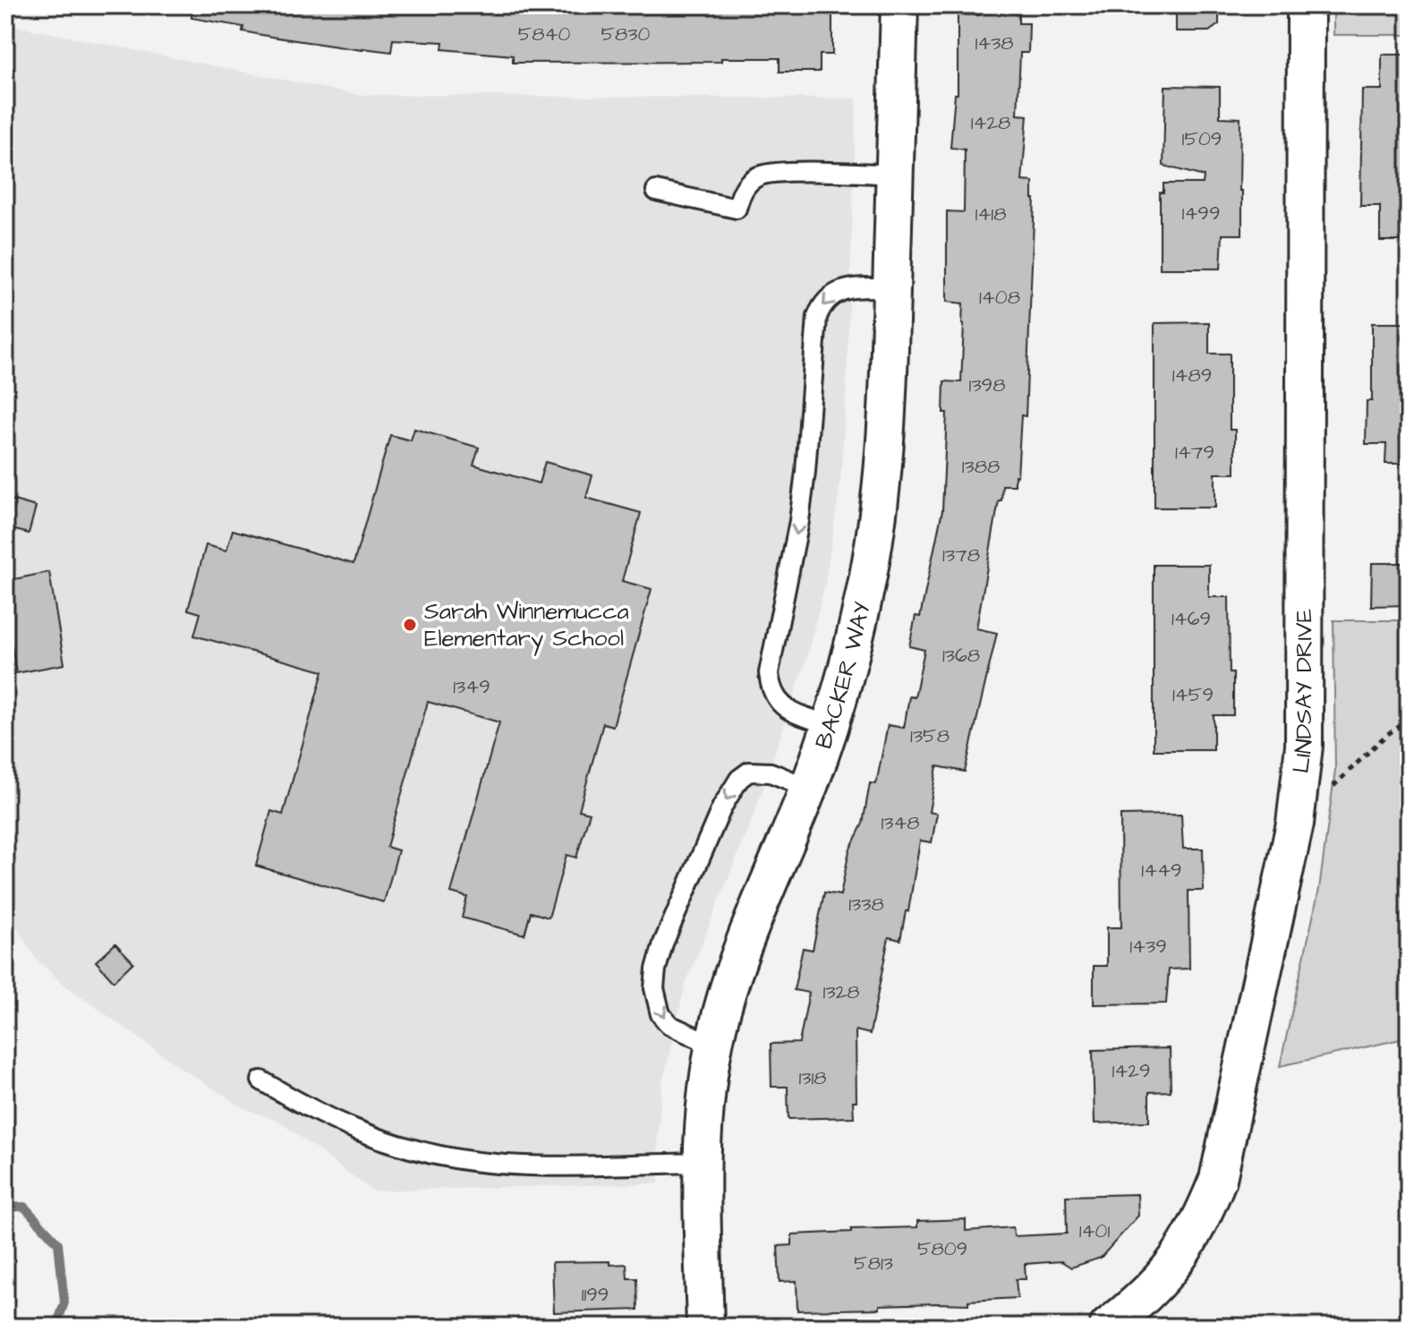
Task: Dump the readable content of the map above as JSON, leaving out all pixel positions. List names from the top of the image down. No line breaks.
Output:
{"streets":{"street":["BACKER WAY","LINDSAY DRIVE"]},"places":["Sarah Winnemucca Elementary School"],"house_numbers":["5840","5830","1438","1428","1509","1499","1418","1408","1489","1398","1479","1388","1378","1469","1368","1349","1459","1358","1348","1449","1338","1439","1328","1429","1318","1401","5809","5813","1199"]}
